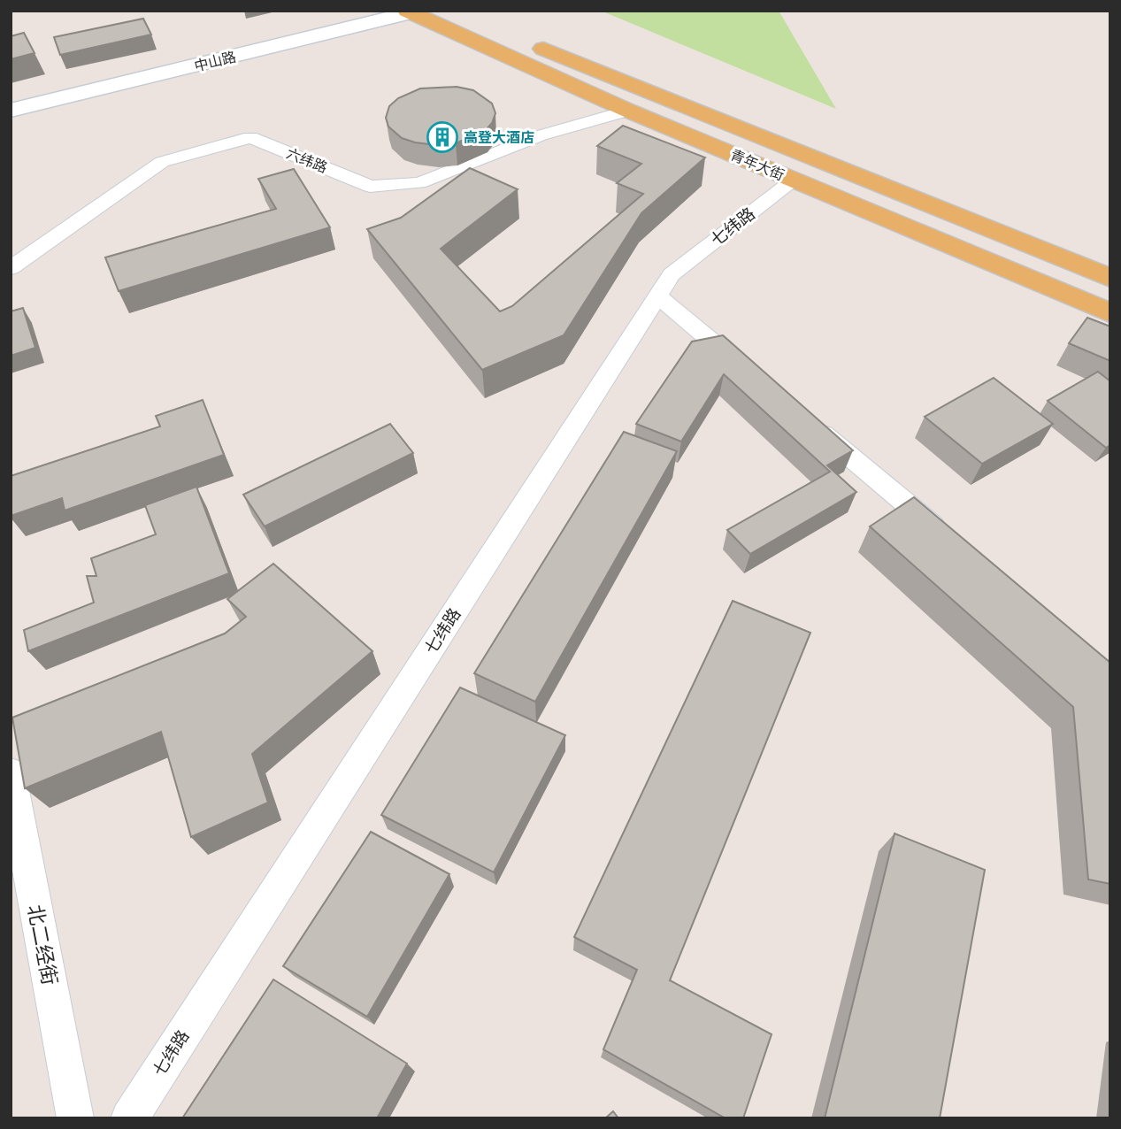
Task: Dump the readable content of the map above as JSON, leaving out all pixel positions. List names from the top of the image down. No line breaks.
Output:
{"streets":{"main road":["青年大街"],"street":["中山路","六纬路","七纬路","北二经街"]},"crossings":[["中山路","青年大街"],["六纬路","青年大街"],["青年大街","七纬路"]],"places":{"building":["高登大酒店"]}}
